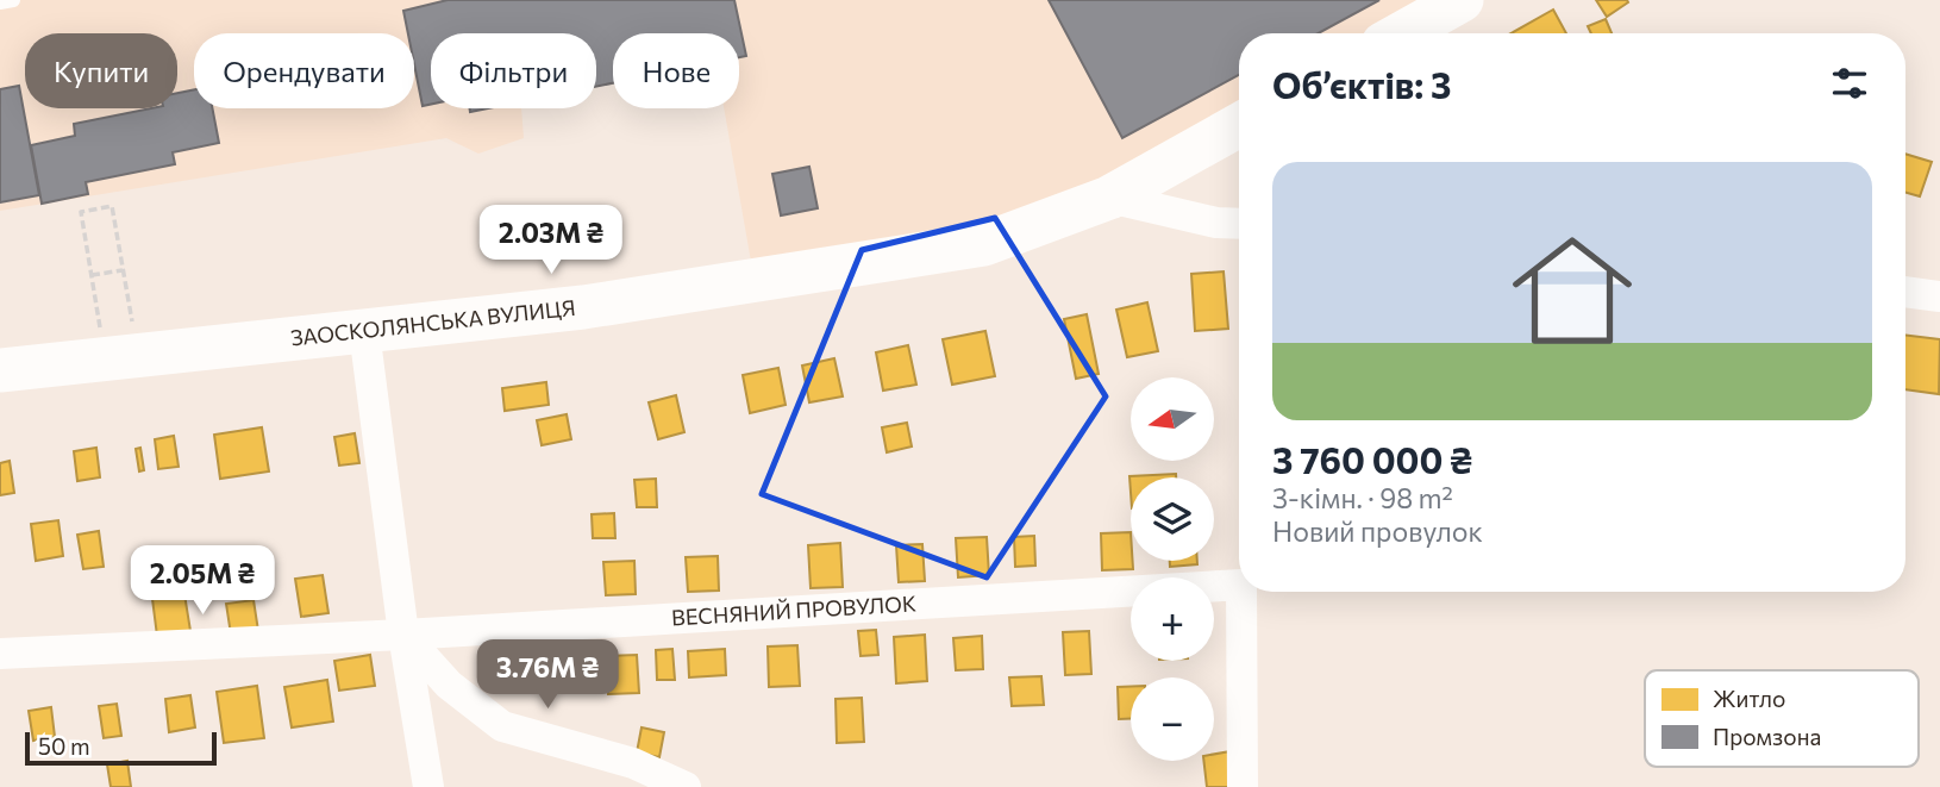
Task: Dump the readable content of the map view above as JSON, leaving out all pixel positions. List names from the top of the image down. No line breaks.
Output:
{"streets":{"street":["ЗАОСКОЛЯНСЬКА ВУЛИЦЯ","ВЕСНЯНИЙ ПРОВУЛОК"]},"legend":["Житло","Промзона"],"scale_bar":"50 m","north":"left","page":{"chip":["Купити","Орендувати","Фільтри","Нове"],"heading":"Об’єктів: 3","list":[{"name":"3 760 000 ₴","note":"3-кімн. · 98 m² · Новий провулок"}],"price":["2.03M ₴","2.05M ₴","3.76M ₴"],"map_buttons":["+","−"],"scale":"50 m"}}
